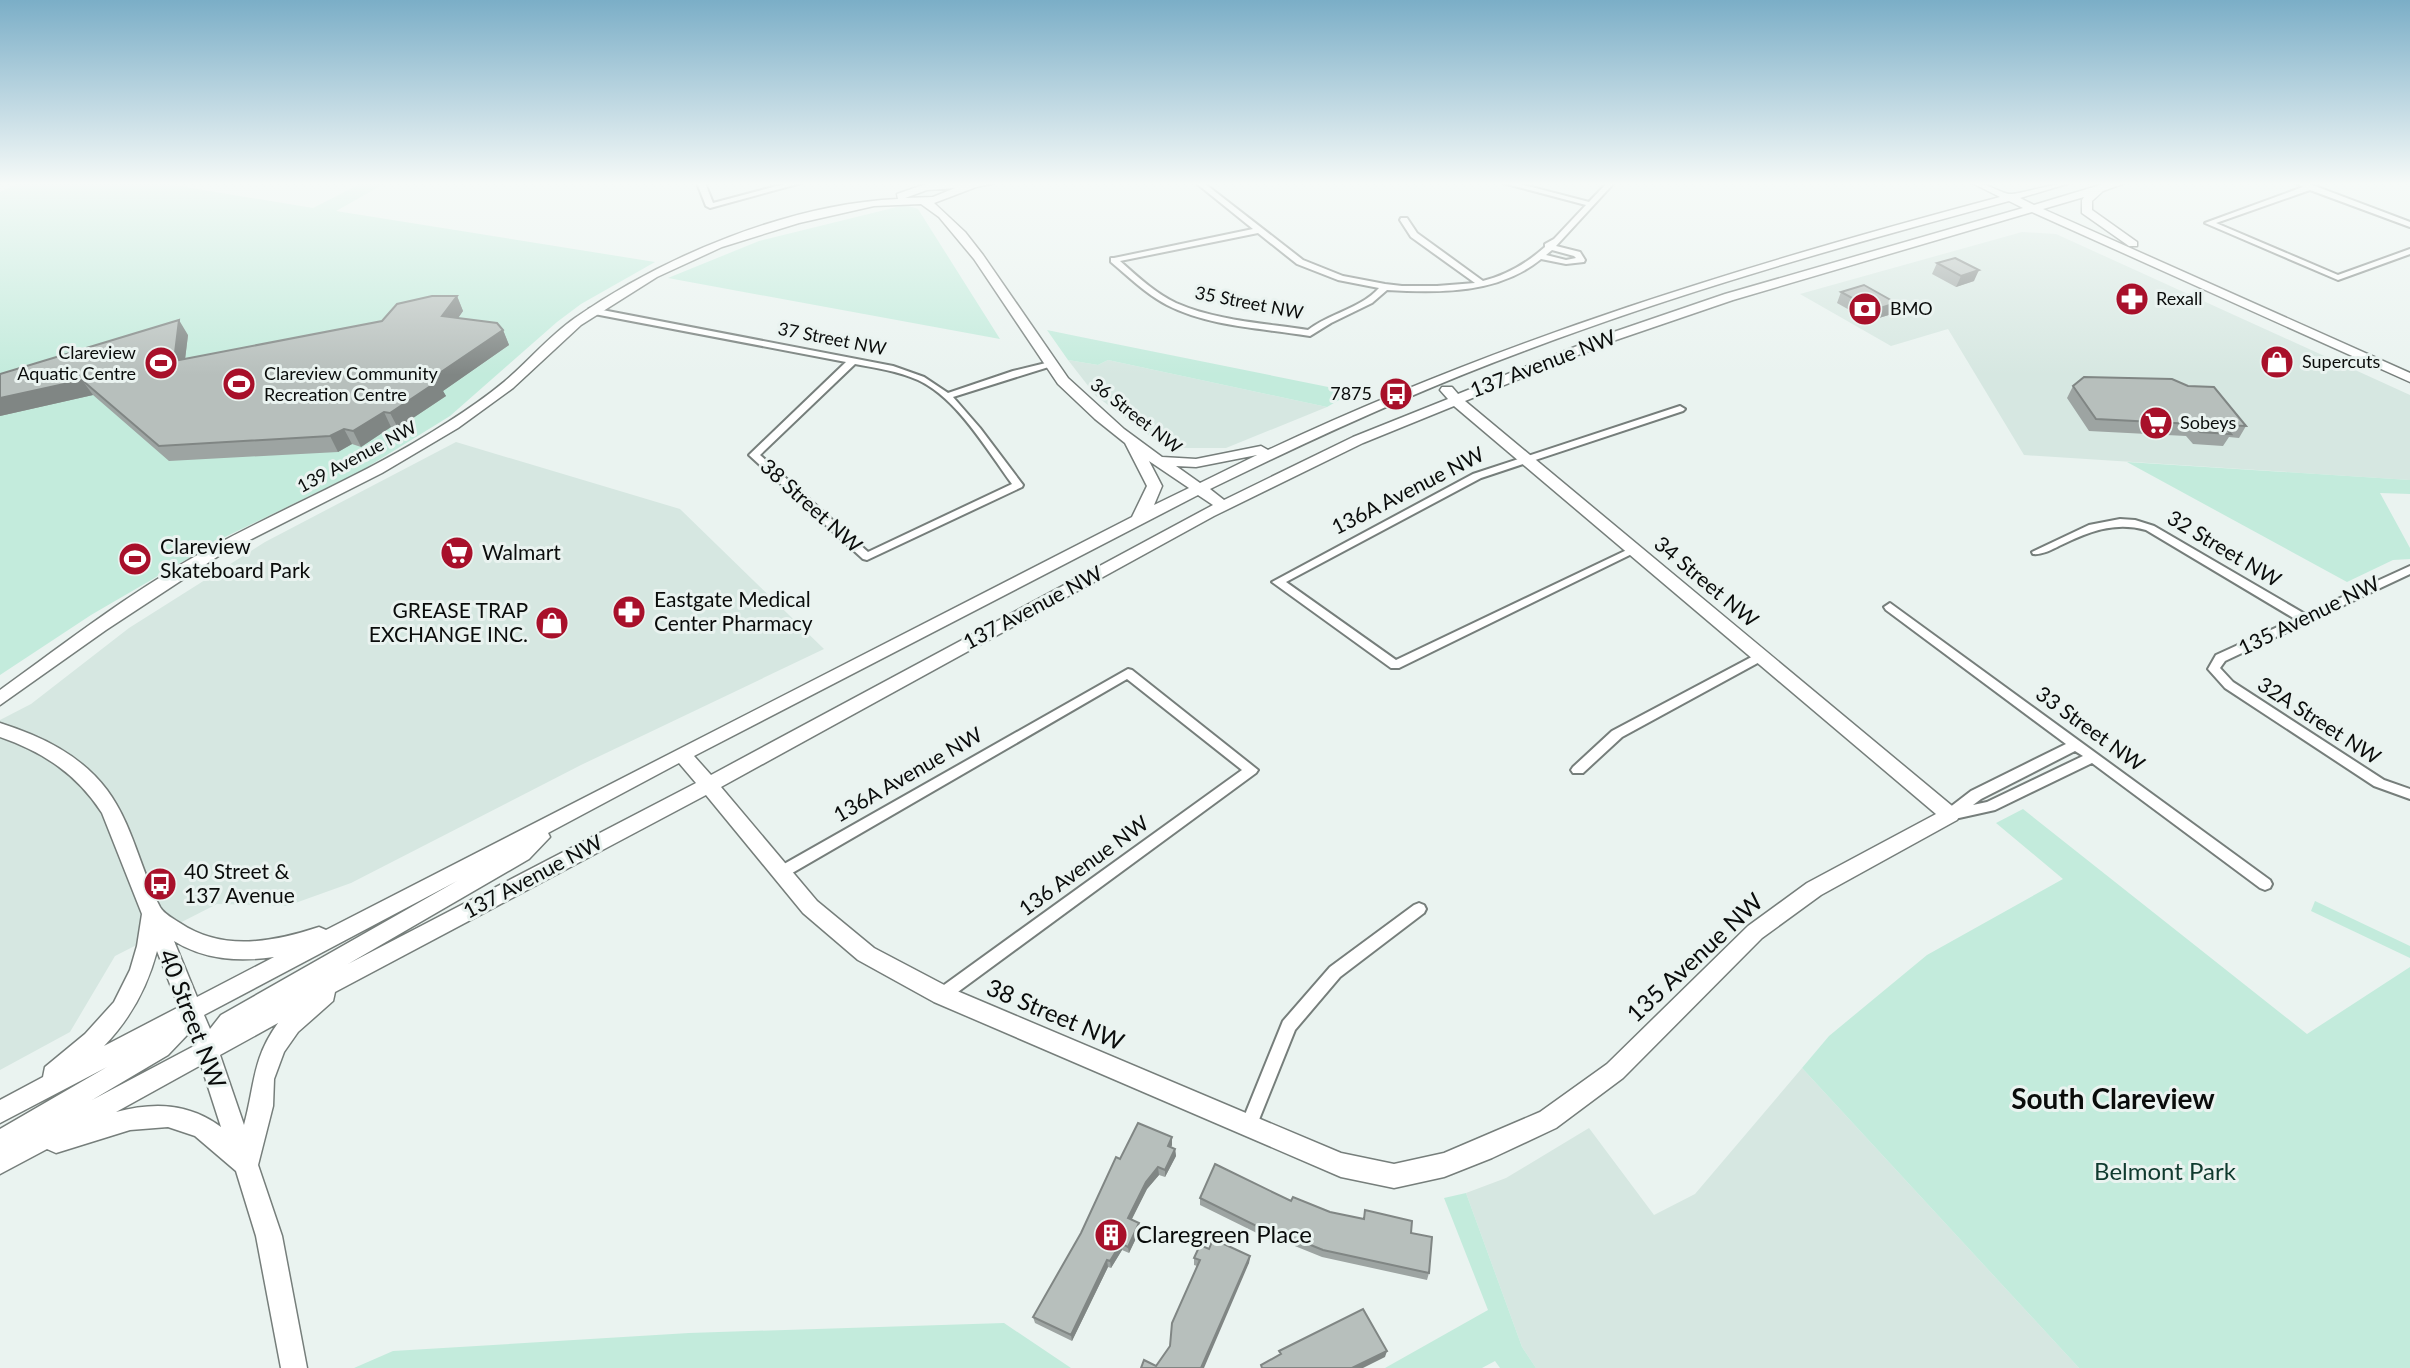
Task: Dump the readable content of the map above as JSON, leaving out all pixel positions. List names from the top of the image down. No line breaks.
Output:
{"streets":{"main road":["137 Avenue NW","36 Street NW","139 Avenue NW","38 Street NW","34 Street NW","135 Avenue NW","40 Street NW"],"street":["35 Street NW","37 Street NW","136A Avenue NW","32 Street NW","32A Street NW","33 Street NW","136 Avenue NW"]},"crossings":[["37 Street NW","139 Avenue NW"],["37 Street NW","38 Street NW"],["137 Avenue NW","36 Street NW"],["137 Avenue NW","38 Street NW"],["137 Avenue NW","34 Street NW"],["137 Avenue NW","40 Street NW"],["136A Avenue NW","38 Street NW"],["136A Avenue NW","34 Street NW"],["136A Avenue NW","136 Avenue NW"],["38 Street NW","135 Avenue NW"],["38 Street NW","136 Avenue NW"],["32 Street NW","135 Avenue NW"],["34 Street NW","135 Avenue NW"],["135 Avenue NW","32A Street NW"],["135 Avenue NW","33 Street NW"]],"districts":["South Clareview"],"parks":["Belmont Park"],"places":{"pharmacy":["Rexall","Eastgate Medical Center Pharmacy"],"bank":["BMO"],"shop":["Supercuts","GREASE TRAP EXCHANGE INC."],"sports":["Clareview Aquatic Centre","Clareview Community Recreation Centre","Clareview Skateboard Park"],"bus stop":["7875","40 Street & 137 Avenue"],"supermarket":["Sobeys","Walmart"],"building":["Claregreen Place"]}}
